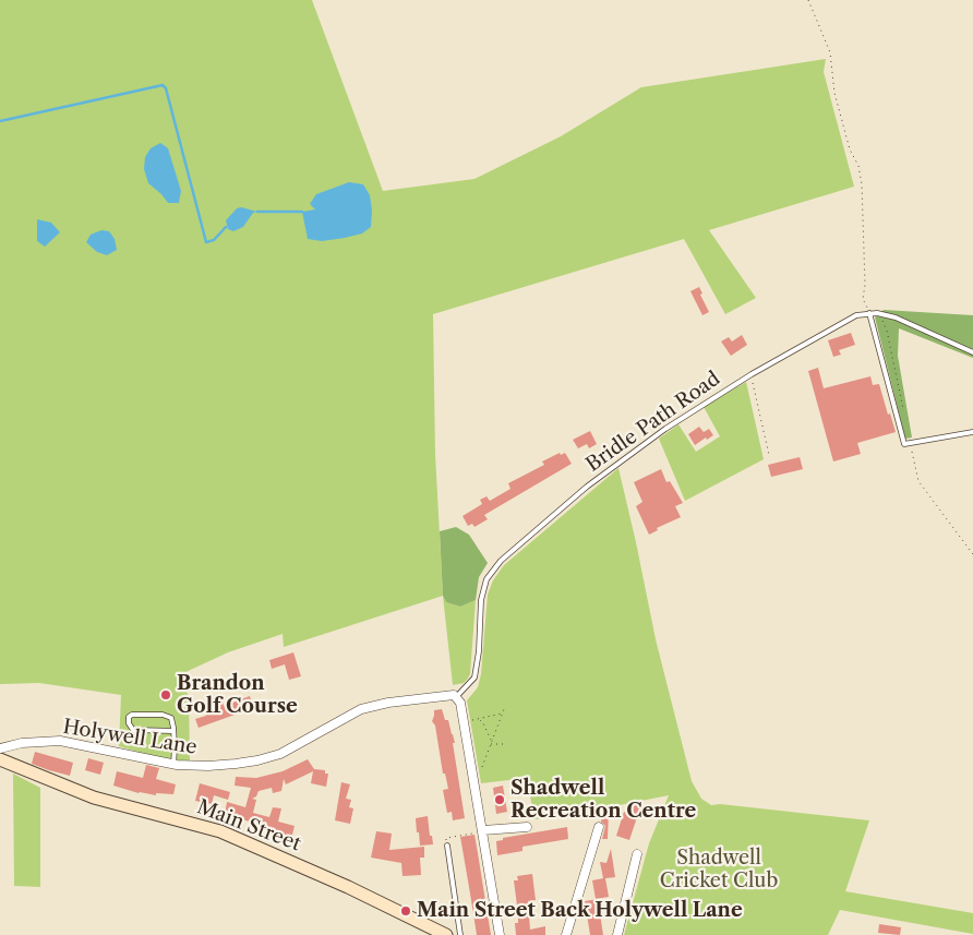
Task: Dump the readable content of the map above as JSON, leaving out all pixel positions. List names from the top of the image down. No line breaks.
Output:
{"streets":{"street":["Holywell Lane","Main Street"],"lane":["Bridle Path Road"]},"crossings":[["Bridle Path Road","Holywell Lane"]],"parks":["Shadwell Cricket Club"],"places":["Brandon Golf Course","Shadwell Recreation Centre","Main Street Back Holywell Lane"]}
